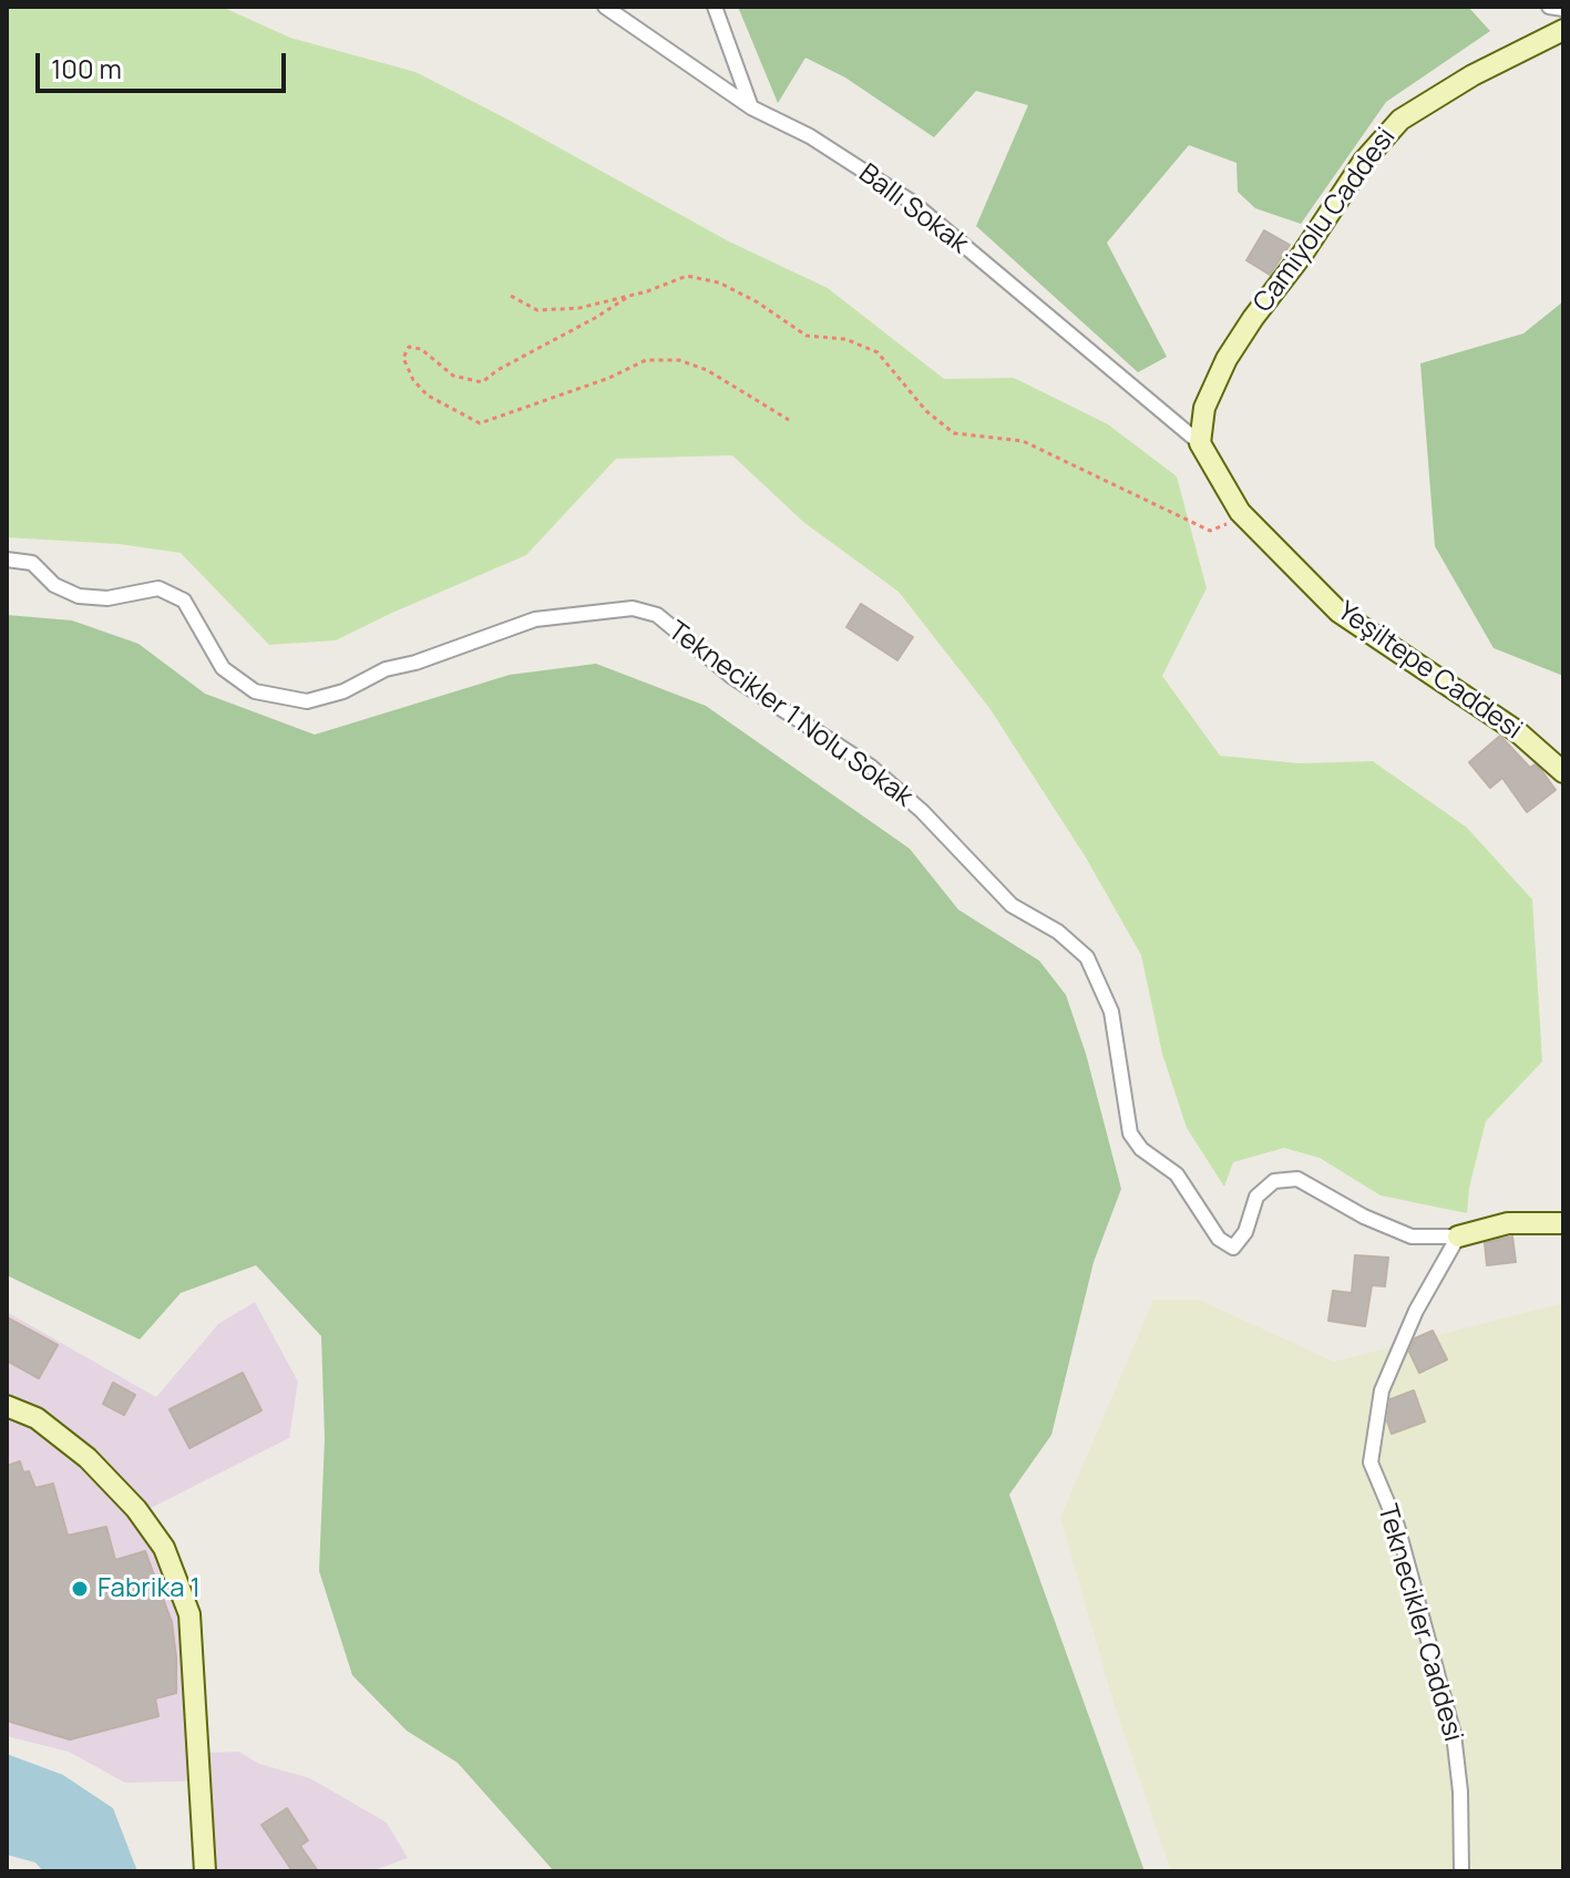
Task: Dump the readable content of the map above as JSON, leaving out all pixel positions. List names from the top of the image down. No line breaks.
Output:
{"streets":{"street":["Ballı Sokak","Camiyolu Caddesi","Yeşiltepe Caddesi","Teknecikler 1 Nolu Sokak","Teknecikler Caddesi"]},"crossings":[["Ballı Sokak","Camiyolu Caddesi"],["Ballı Sokak","Yeşiltepe Caddesi"],["Camiyolu Caddesi","Yeşiltepe Caddesi"],["Teknecikler 1 Nolu Sokak","Teknecikler Caddesi"]],"places":["Fabrika 1"],"scale_bar":"100 m"}
